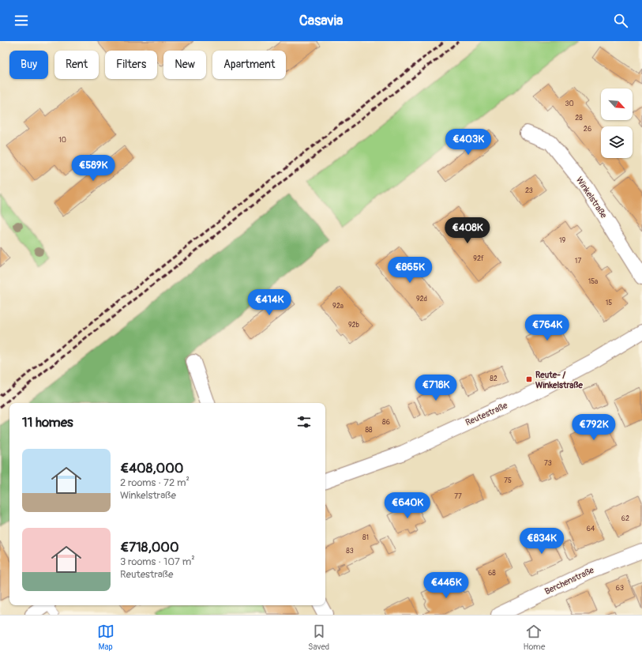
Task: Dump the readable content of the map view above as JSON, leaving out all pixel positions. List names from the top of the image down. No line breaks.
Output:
{"streets":{"street":["Winkelstraße","Reutestraße","Berchenstraße"]},"places":{"transit":["Reute- / Winkelstraße"]},"house_numbers":["30","28","26","10","23","19","92f","17","15a","92d","15","92a","92b","82","86","88","73","75","77","62","64","81","83","68","63"],"north":"bottom right","page":{"header":"Casavia","chip":["Buy","Rent","Filters","New","Apartment"],"price":["€403K","€589K","€408K","€865K","€414K","€764K","€718K","€792K","€640K","€834K","€446K"],"heading":"11 homes","list":[{"name":"€408,000","note":"2 rooms · 72 m² · Winkelstraße"},{"name":"€718,000","note":"3 rooms · 107 m² · Reutestraße"}],"tabs":["Map","Saved","Home"]}}
